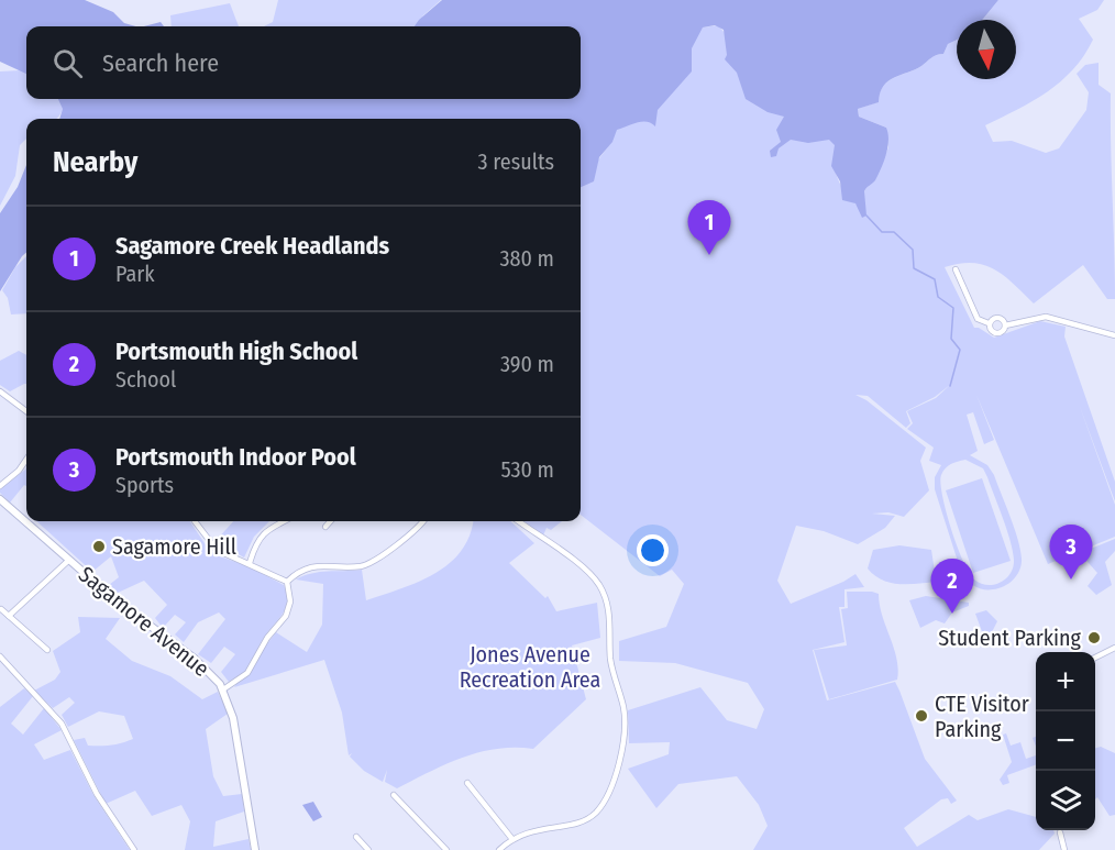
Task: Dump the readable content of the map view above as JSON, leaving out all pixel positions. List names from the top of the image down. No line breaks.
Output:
{"streets":{"main road":["Sagamore Avenue"]},"parks":["Jones Avenue Recreation Area"],"places":["Sagamore Hill","Student Parking","CTE Visitor Parking"],"north":"bottom","page":{"search":"Search here","heading":["Nearby","3 results"],"pins":["1","3","2"],"list":[{"mark":"1","name":"Sagamore Creek Headlands","note":"Park","value":"380 m"},{"mark":"2","name":"Portsmouth High School","note":"School","value":"390 m"},{"mark":"3","name":"Portsmouth Indoor Pool","note":"Sports","value":"530 m"}],"map_buttons":["+","−"]}}
